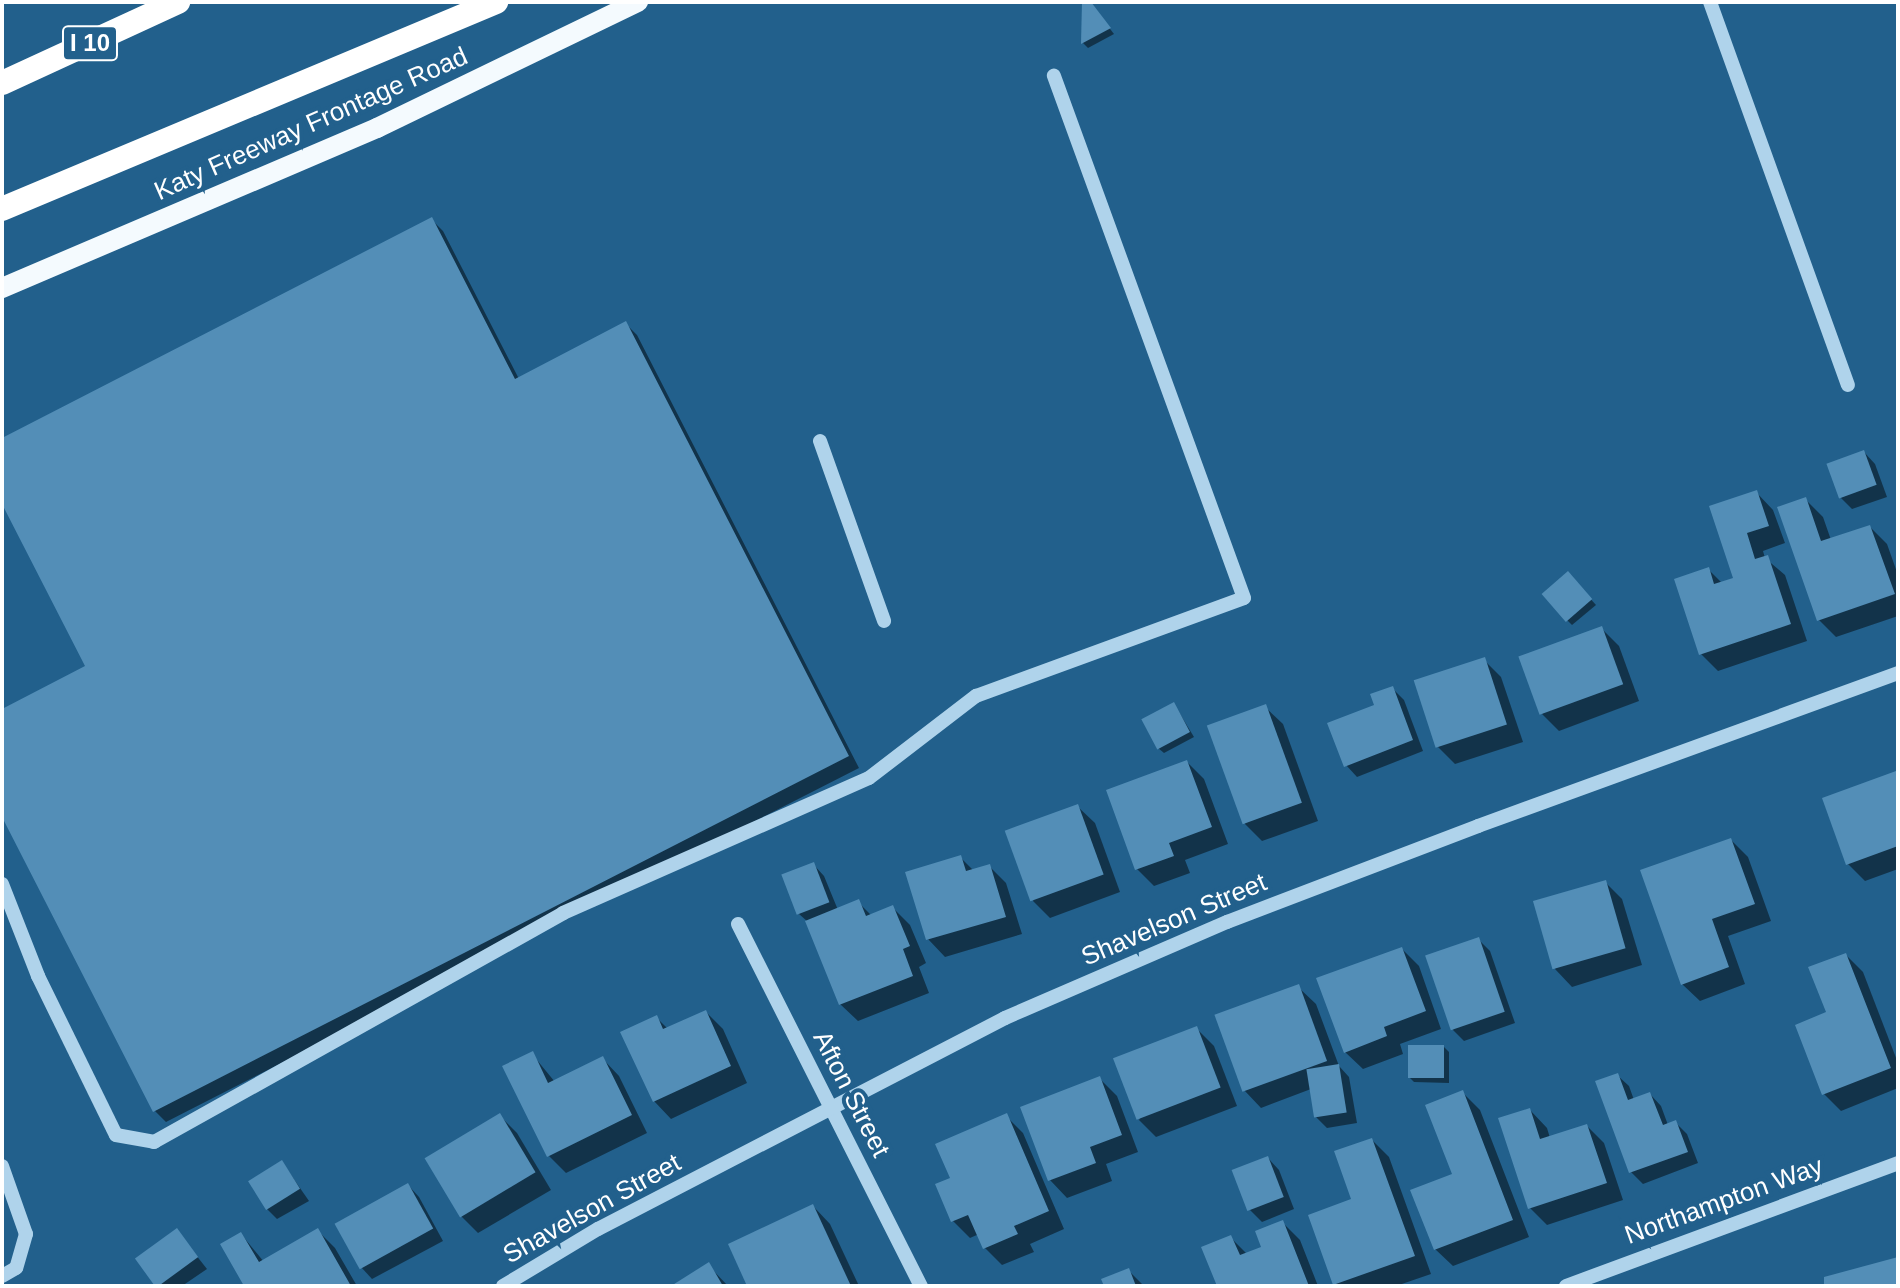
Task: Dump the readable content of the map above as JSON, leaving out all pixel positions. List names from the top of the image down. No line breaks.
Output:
{"streets":{"highway":["I 10"],"main road":["Katy Freeway Frontage Road"],"street":["Shavelson Street","Afton Street","Northampton Way"]},"crossings":[["Shavelson Street","Afton Street"]]}
